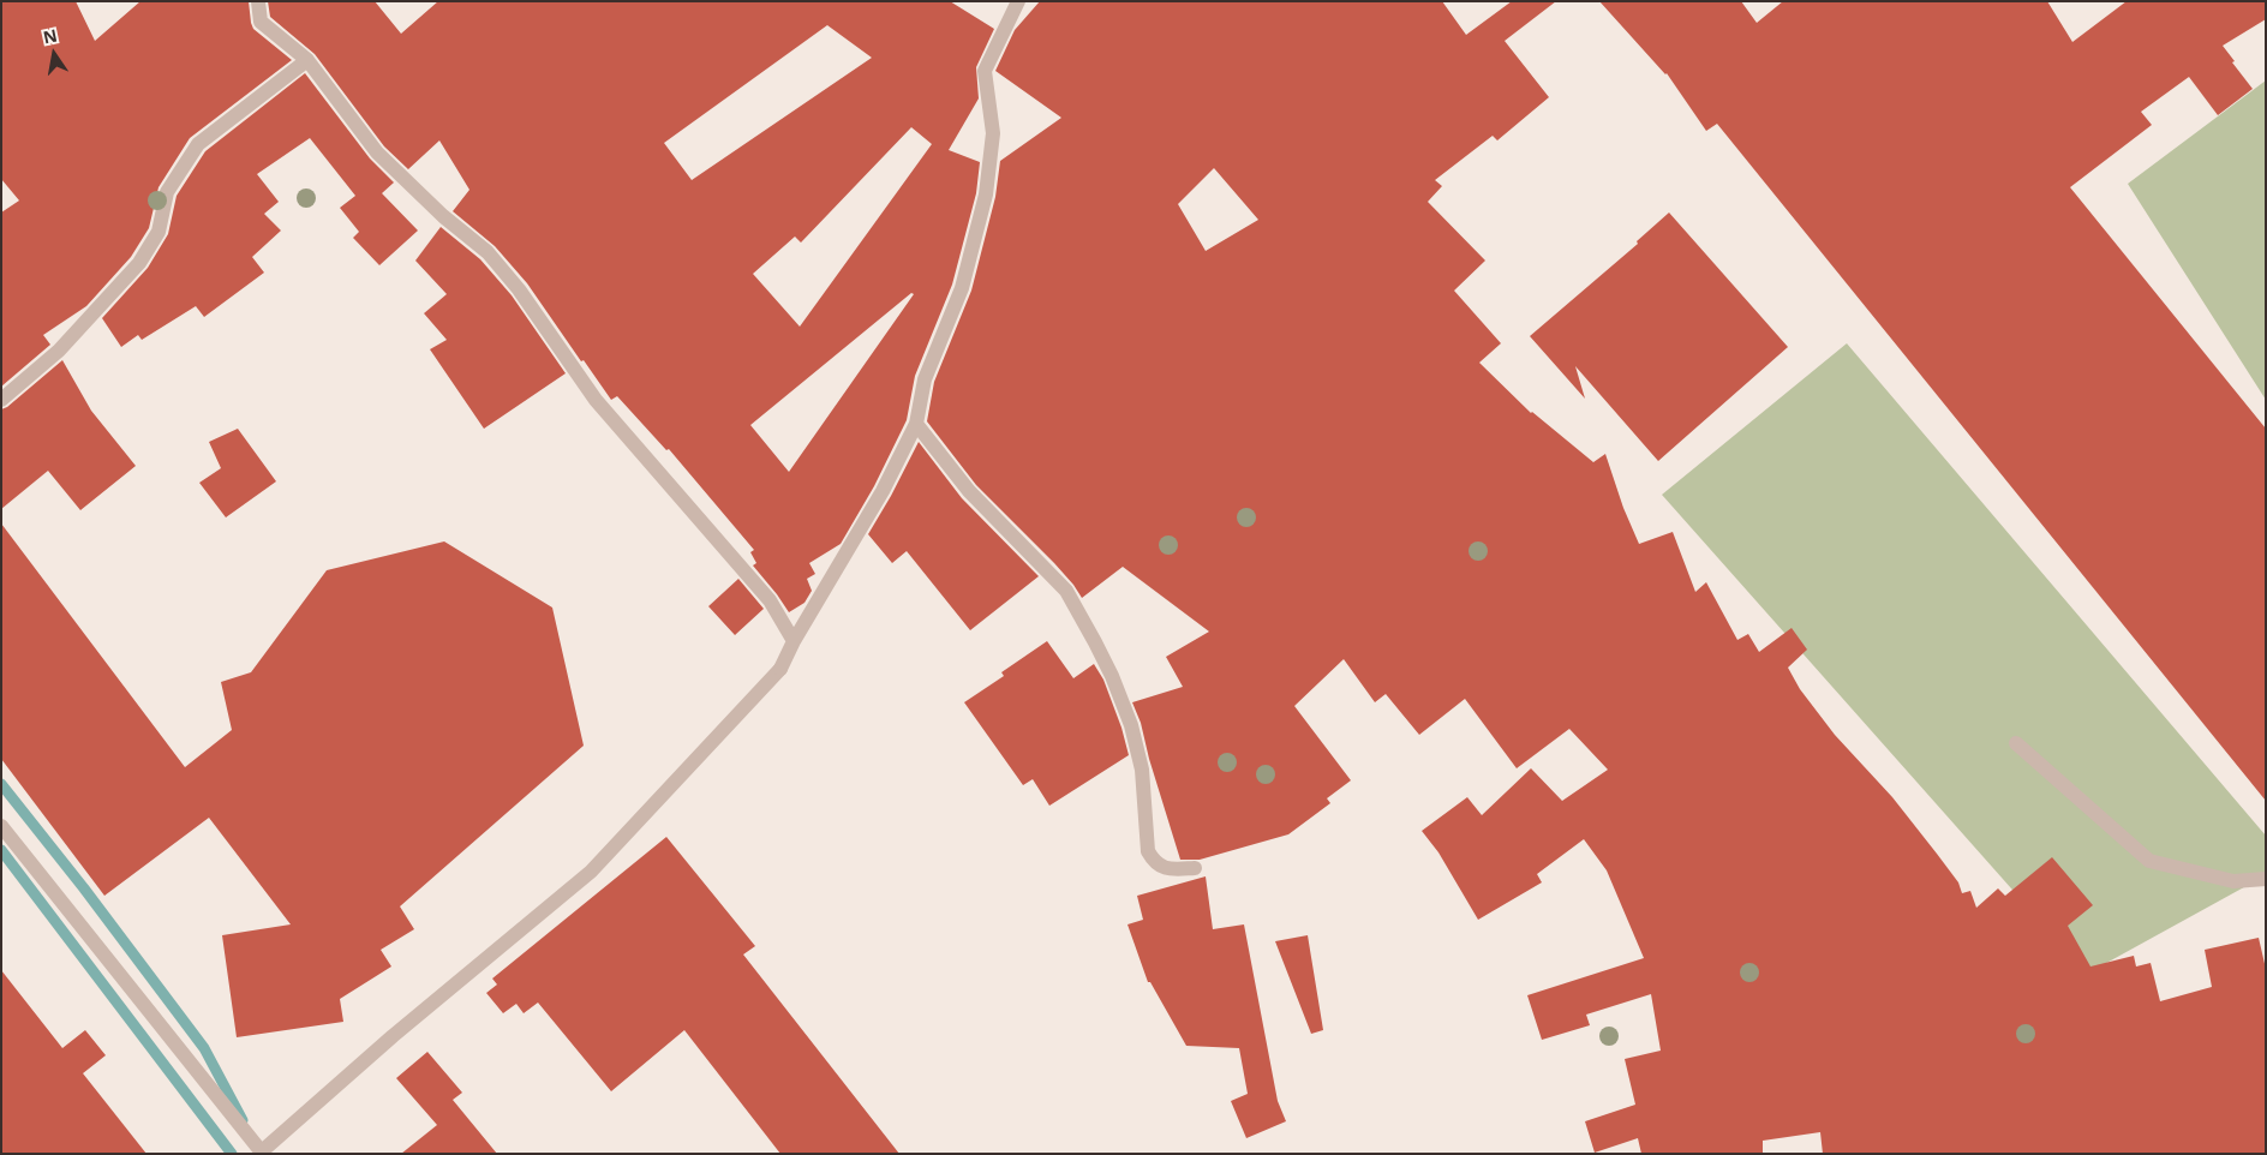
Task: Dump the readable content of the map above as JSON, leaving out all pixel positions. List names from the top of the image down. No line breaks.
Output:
{"north":"top"}
